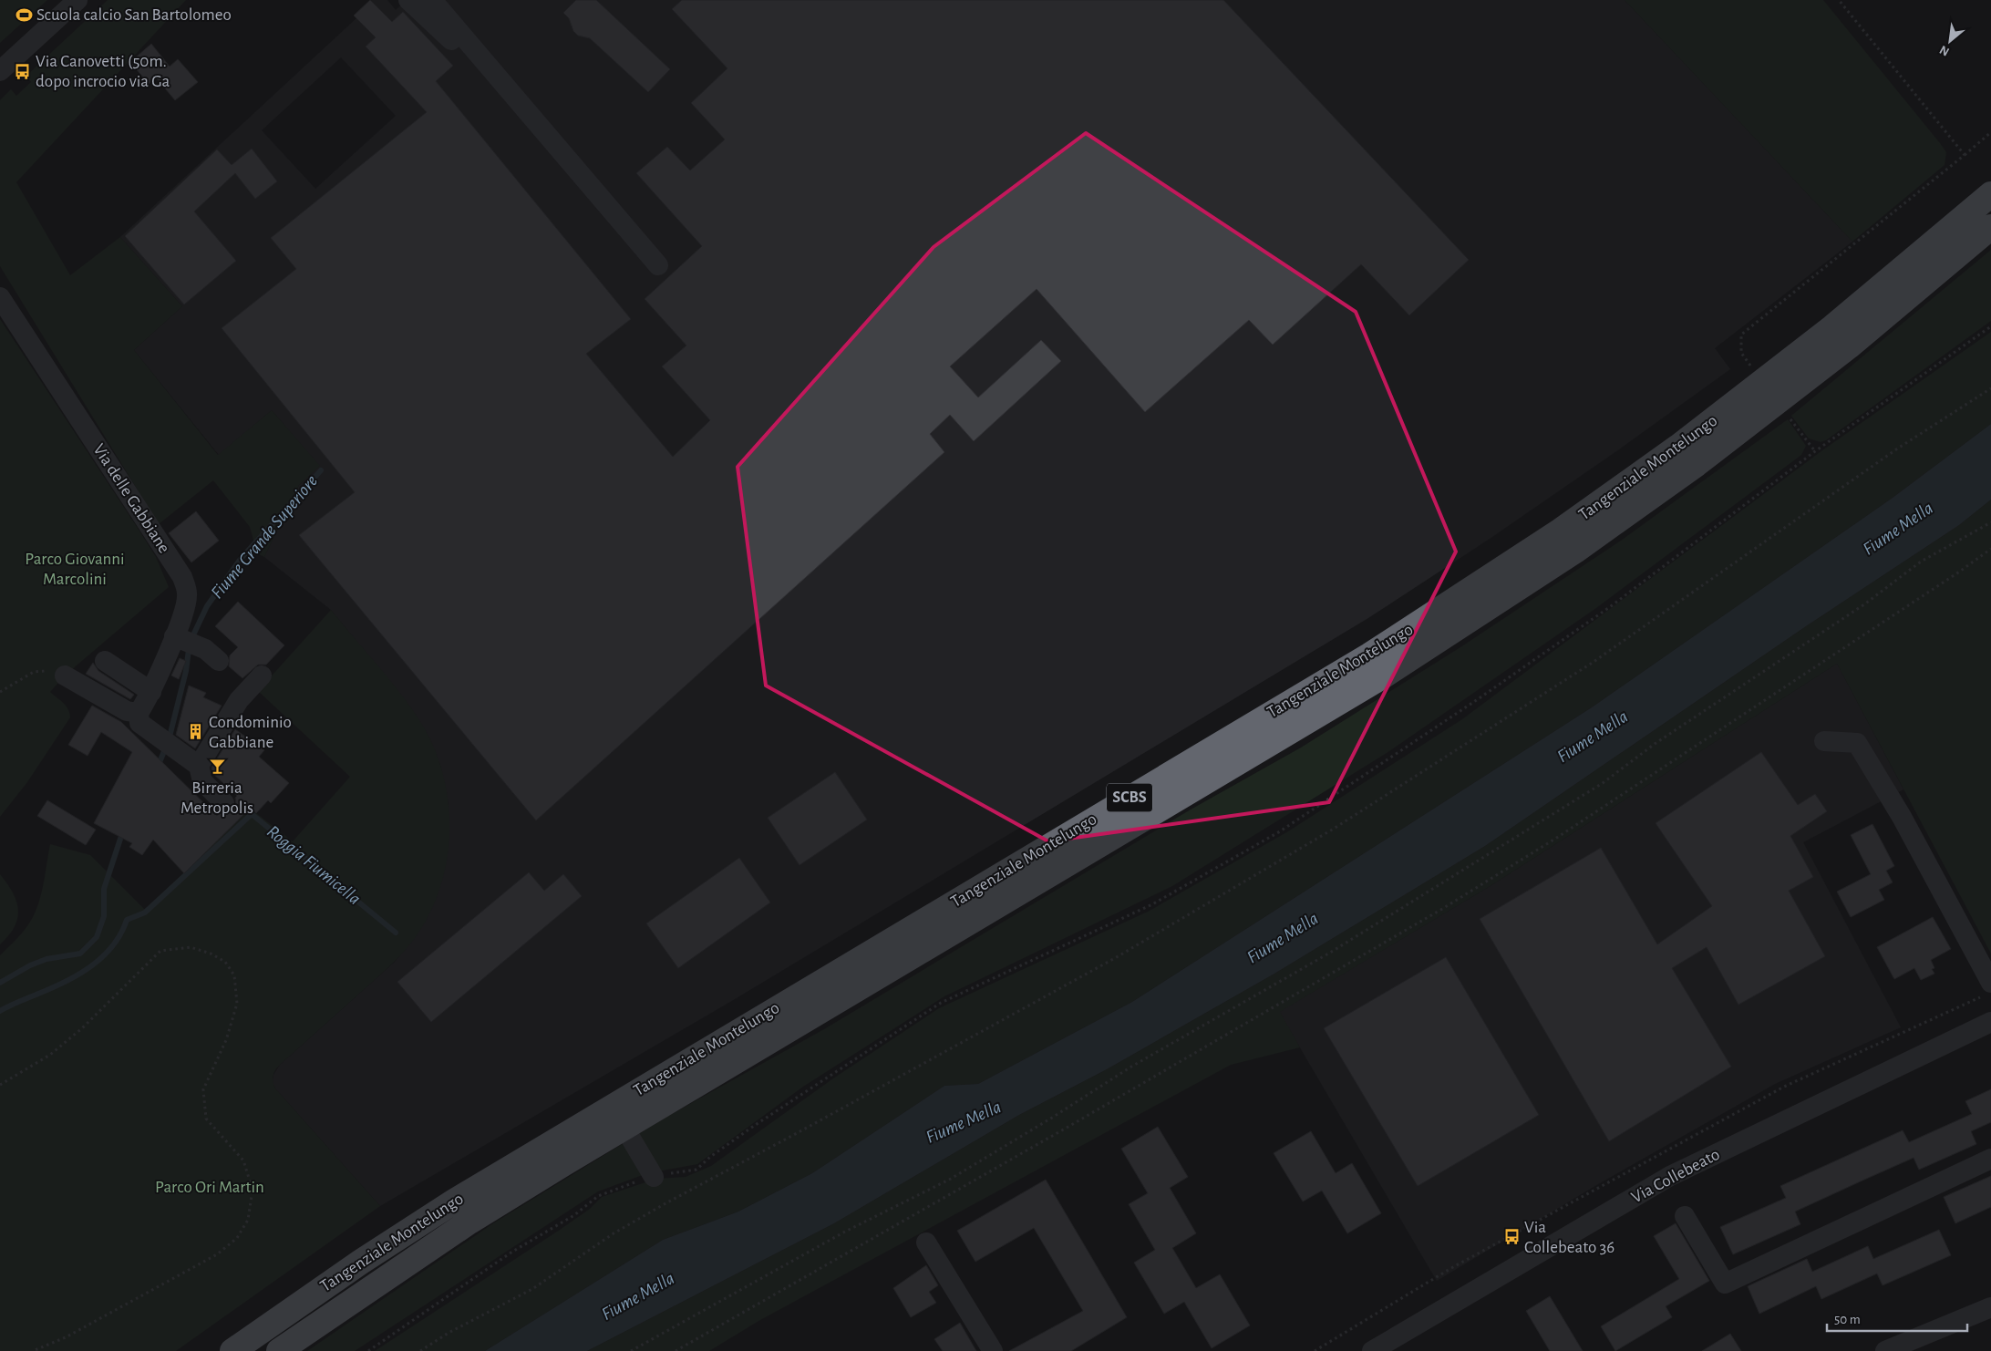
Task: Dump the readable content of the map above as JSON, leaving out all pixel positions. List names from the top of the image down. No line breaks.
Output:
{"streets":{"highway":["Tangenziale Montelungo","SCBS"],"street":["Via delle Gabbiane","Via Collebeato"]},"water":["Fiume Mella","Fiume Grande Superiore","Roggia Fiumicella"],"parks":["Parco Giovanni Marcolini","Parco Ori Martin"],"places":{"sports":["Scuola calcio San Bartolomeo"],"bus stop":["Via Canovetti (50m. dopo incrocio via Ga","Via Collebeato 36"],"building":["Condominio Gabbiane"],"bar":["Birreria Metropolis"]},"scale_bar":"50 m","north":"bottom left"}
